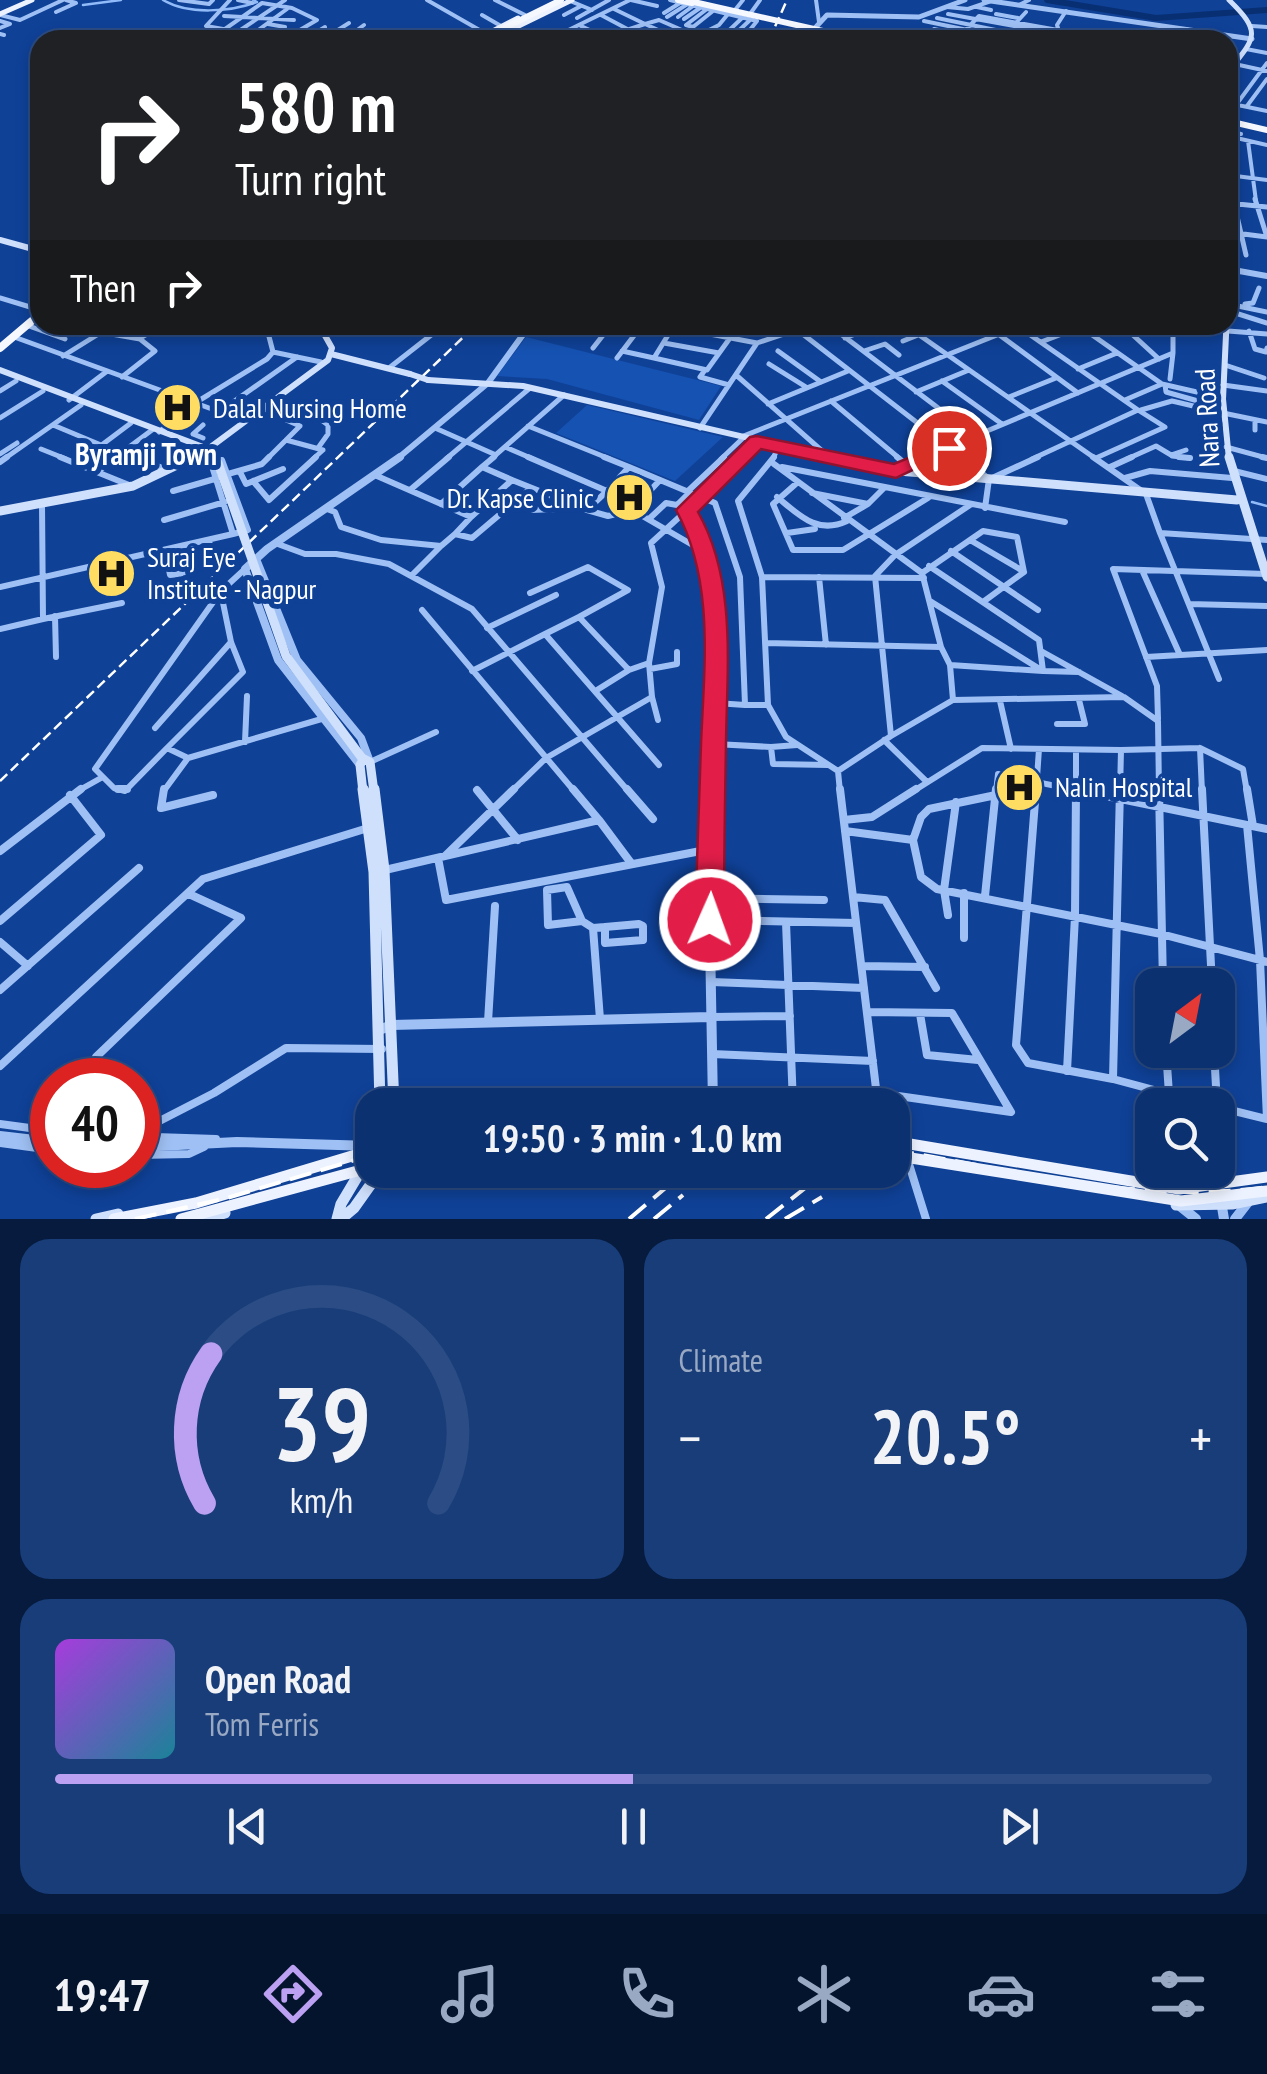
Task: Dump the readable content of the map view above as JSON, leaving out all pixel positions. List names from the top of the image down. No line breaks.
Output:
{"streets":{"main road":["Nara Road"]},"districts":["Byramji Town"],"places":{"hospital":["Dalal Nursing Home","Dr. Kapse Clinic","Suraj Eye Institute - Nagpur","Nalin Hospital"]},"north":"top right","page":{"turn":["580 m","Turn right"],"then":"Then","limit":"40","trip":"19:50 · 3 min · 1.0 km","tile":"Climate","heat":["−","20.5°","+"],"song":["Open Road","Tom Ferris"],"tabs":"19:47","gauge":["39","km/h"]}}
